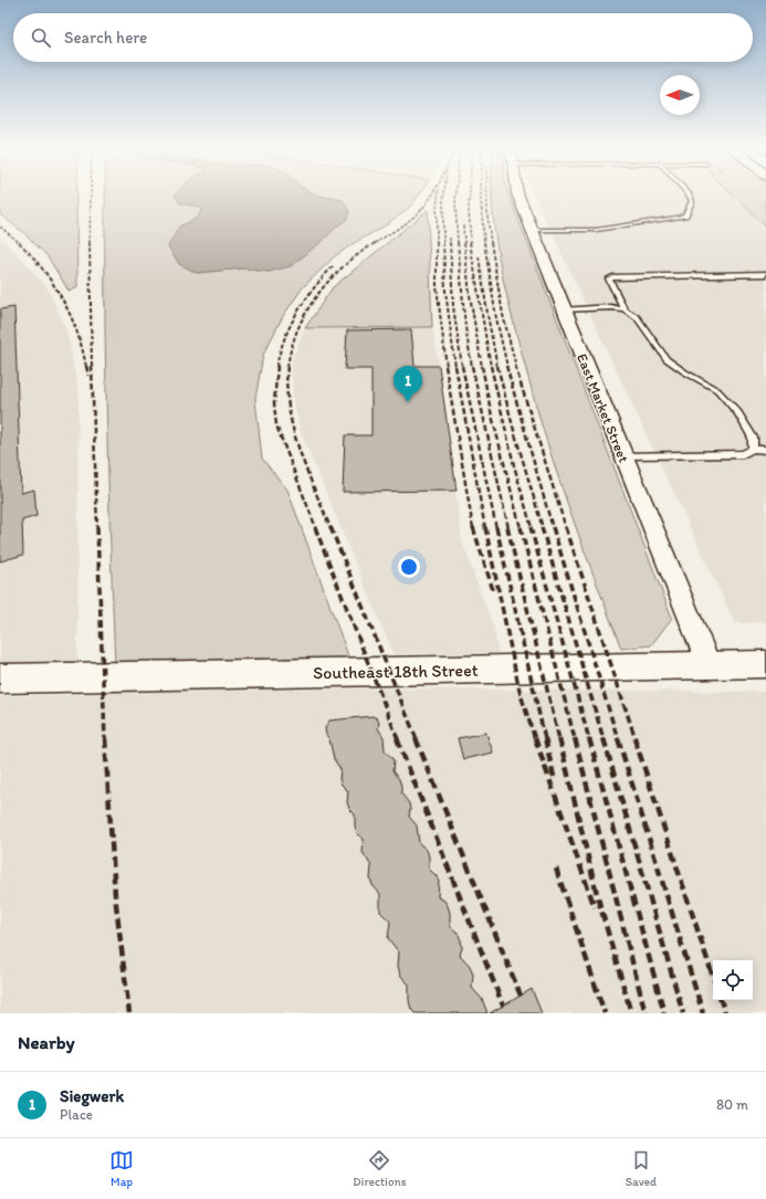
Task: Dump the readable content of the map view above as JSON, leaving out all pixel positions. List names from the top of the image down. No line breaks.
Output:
{"streets":{"street":["East Market Street","Southeast 18th Street"]},"crossings":[["East Market Street","Southeast 18th Street"]],"north":"left","page":{"search":"Search here","pins":"1","heading":"Nearby","list":[{"mark":"1","name":"Siegwerk","note":"Place","value":"80 m"}],"nav":["Map","Directions","Saved"]}}
